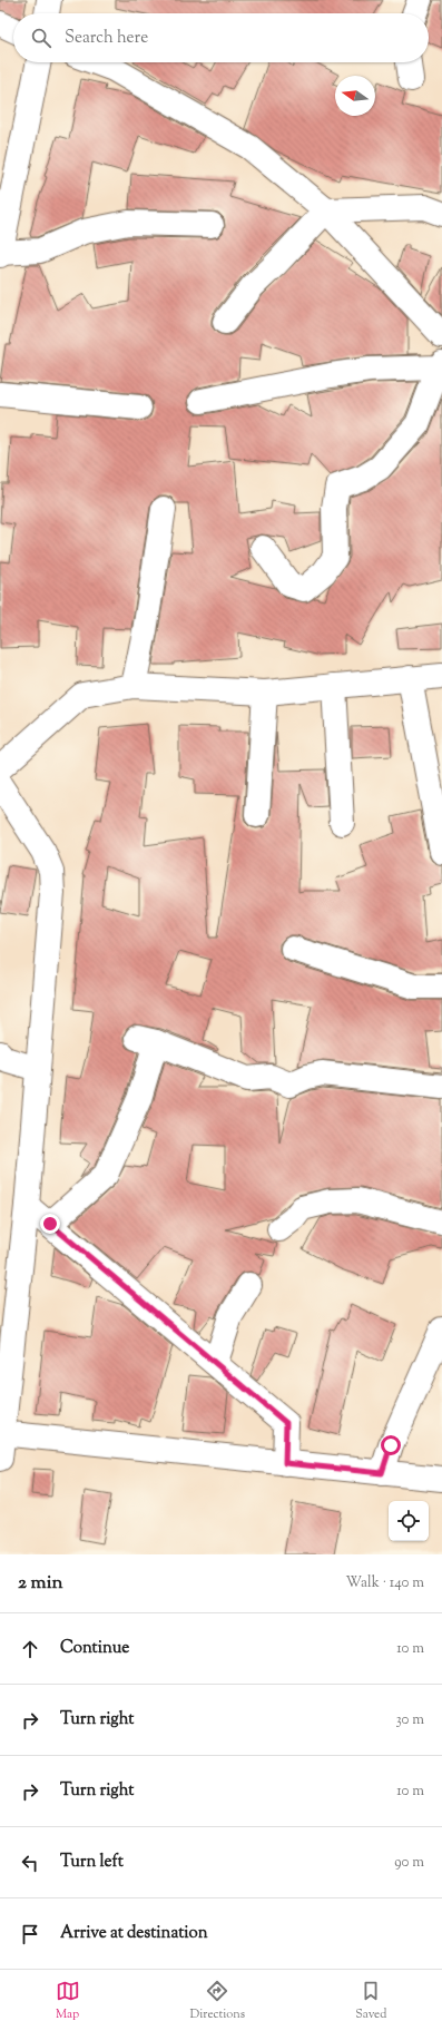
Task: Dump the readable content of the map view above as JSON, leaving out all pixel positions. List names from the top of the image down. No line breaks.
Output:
{"north":"left","page":{"search":"Search here","heading":["2 min","Walk · 140 m"],"list":[["Continue","10 m"],["Turn right","30 m"],["Turn right","10 m"],["Turn left","90 m"],"Arrive at destination"],"nav":["Map","Directions","Saved"]}}
